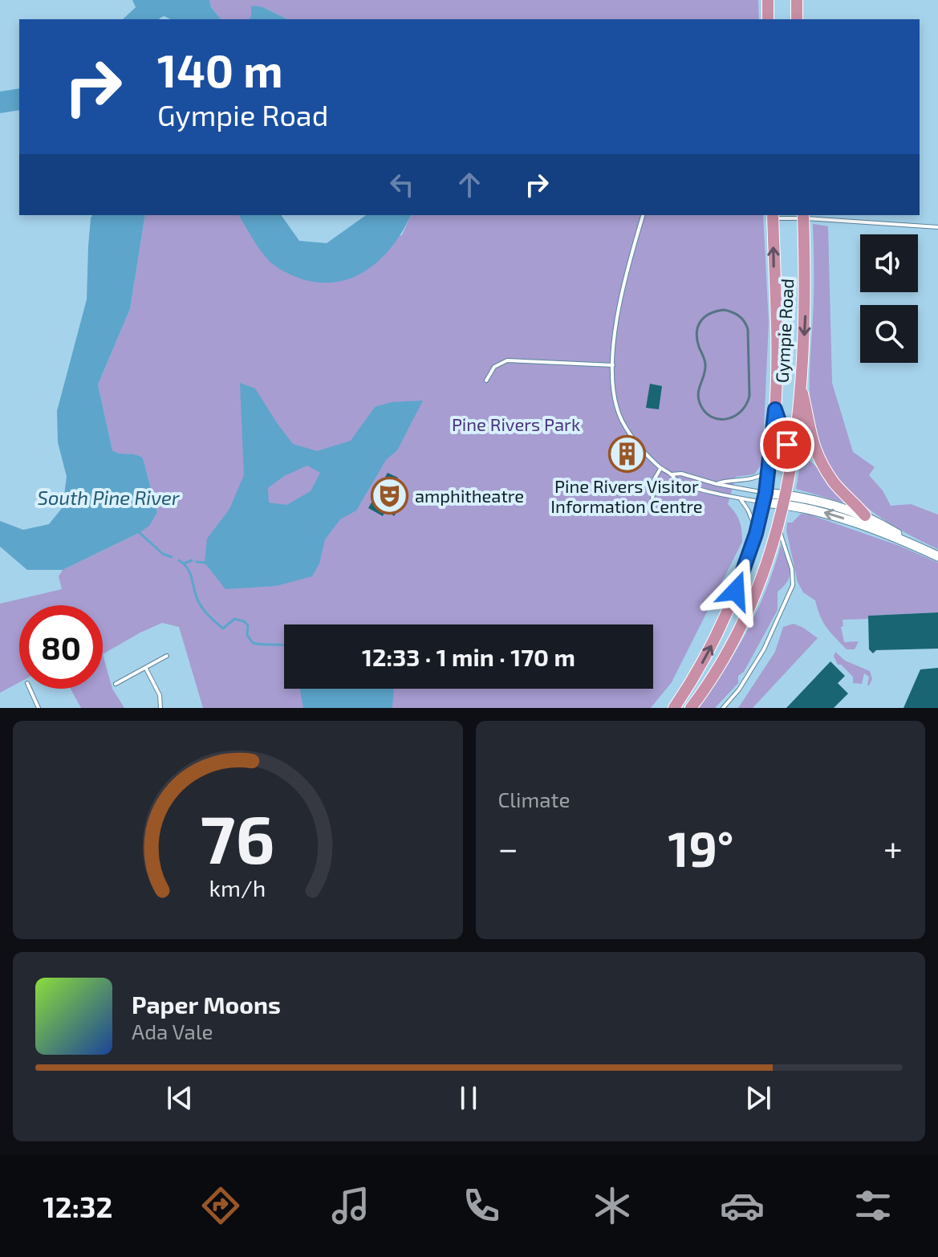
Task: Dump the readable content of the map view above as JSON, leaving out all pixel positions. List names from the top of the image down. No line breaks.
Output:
{"streets":{"highway":["Gympie Road"]},"water":["South Pine River"],"parks":["Pine Rivers Park"],"places":{"building":["Pine Rivers Visitor Information Centre"],"theatre":["amphitheatre"]},"page":{"turn":["140 m","Gympie Road"],"limit":"80","trip":"12:33 · 1 min · 170 m","tile":"Climate","heat":["−","19°","+"],"song":["Paper Moons","Ada Vale"],"tabs":"12:32","gauge":["76","km/h"]}}
